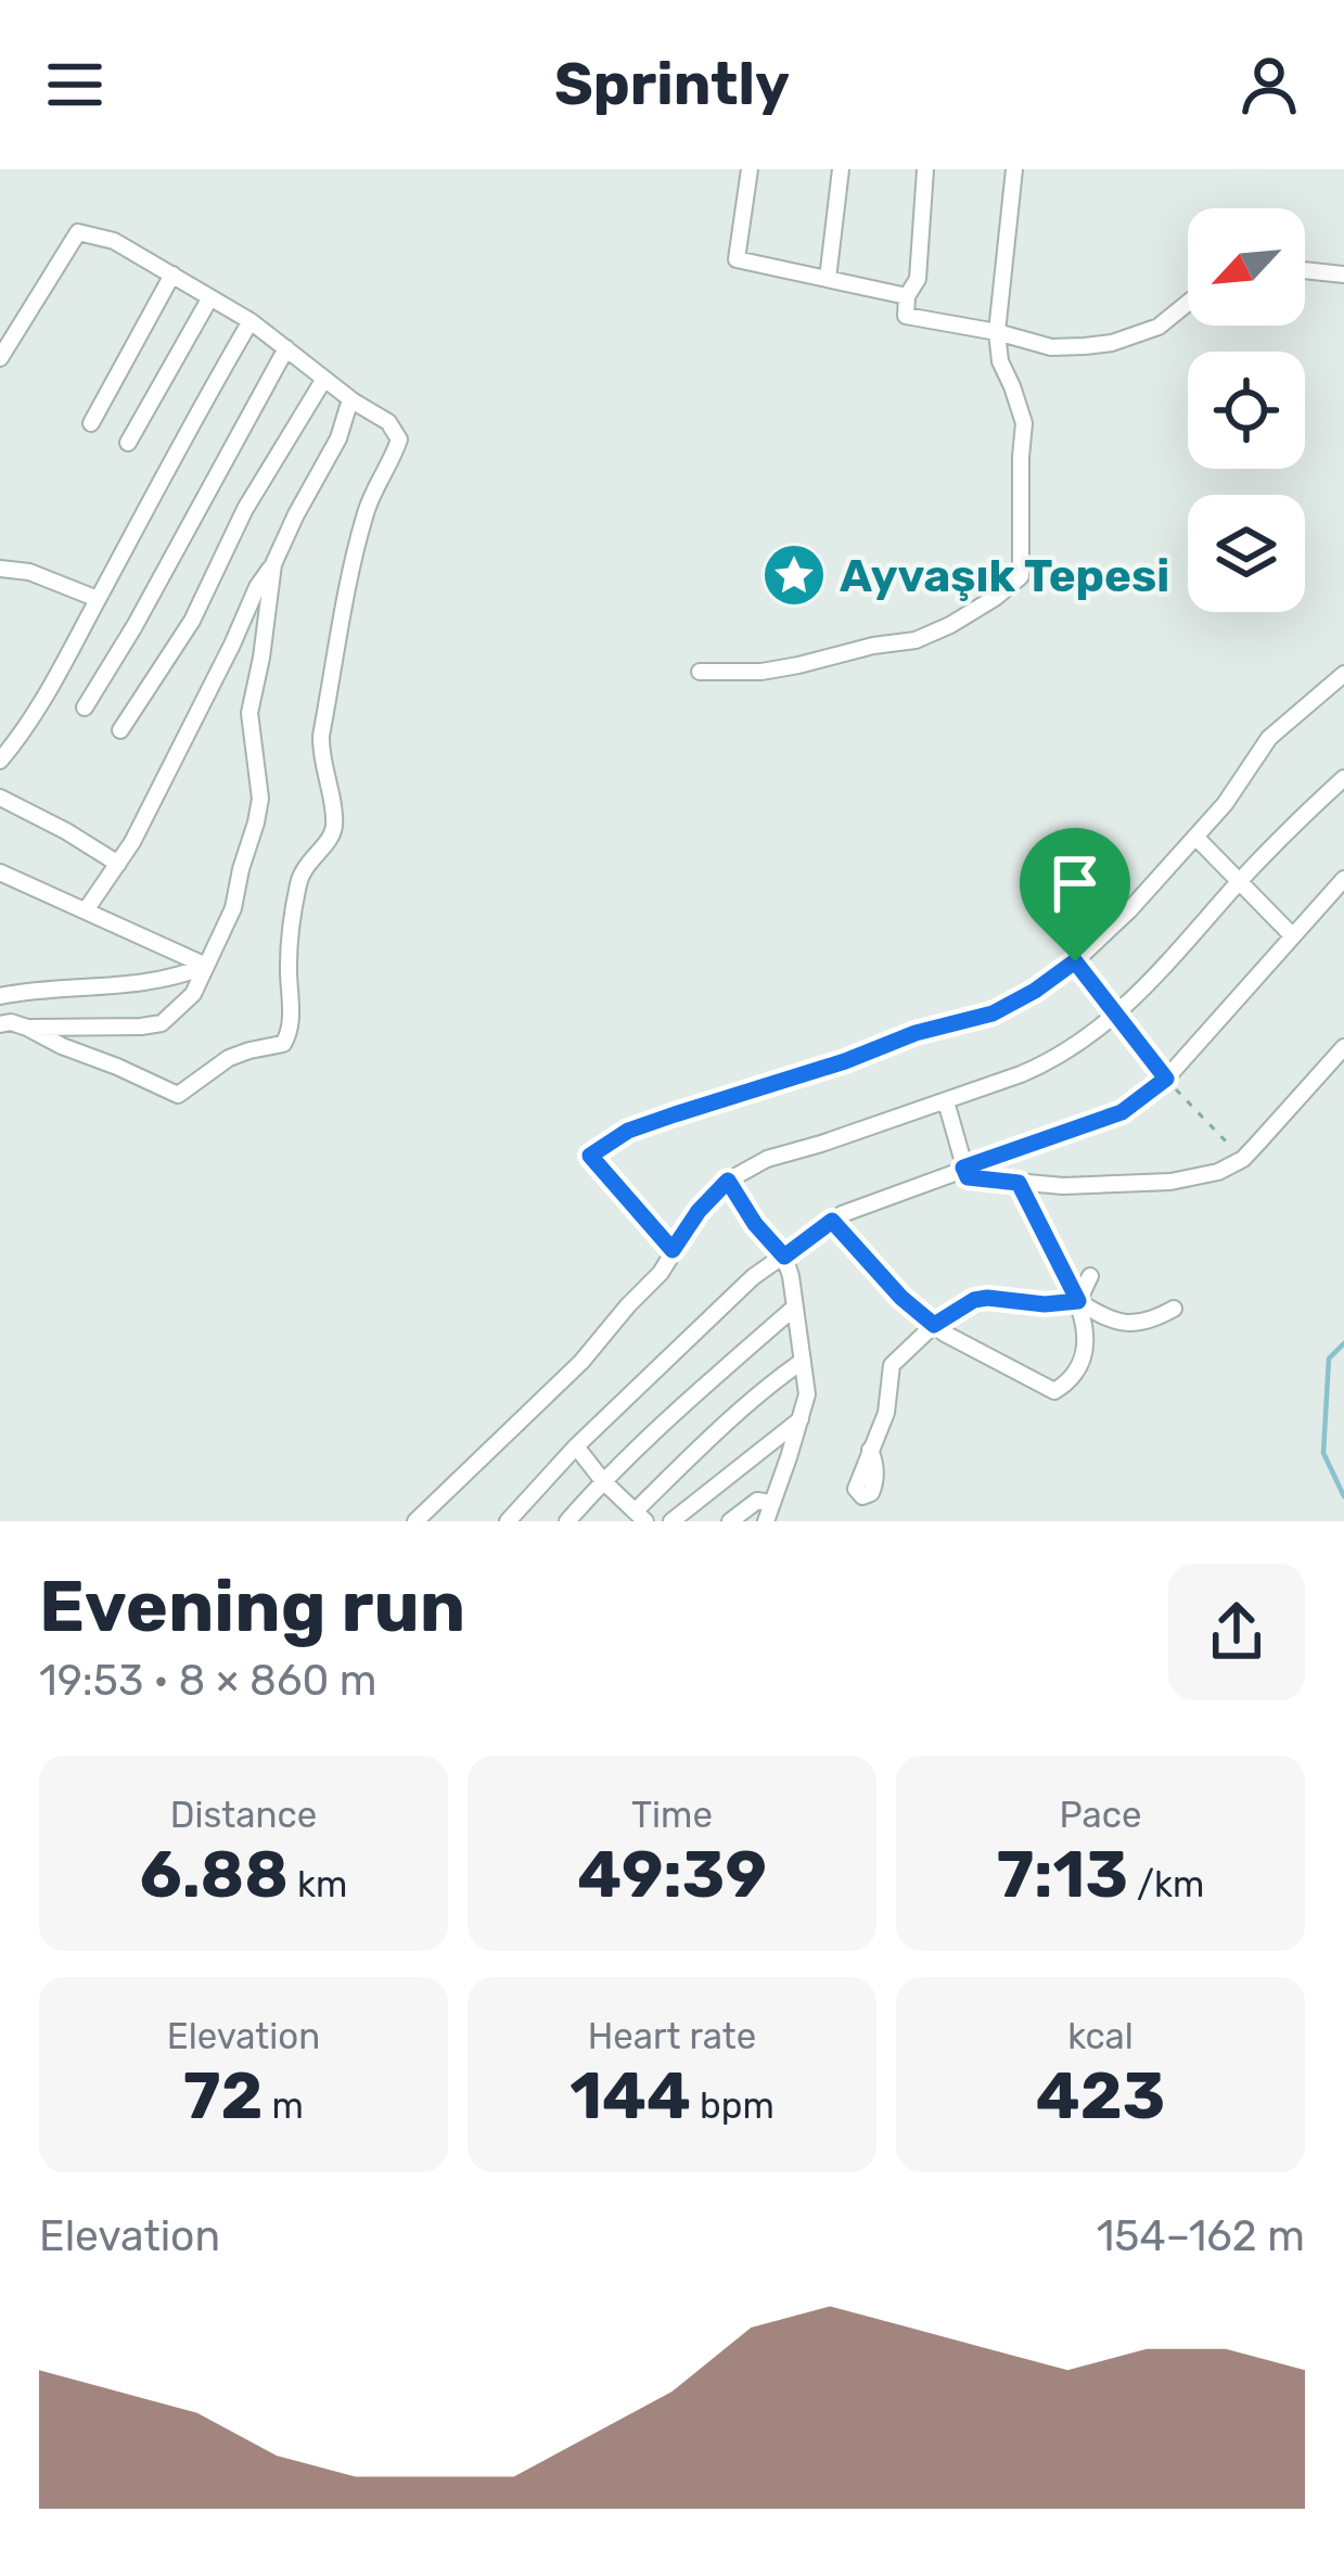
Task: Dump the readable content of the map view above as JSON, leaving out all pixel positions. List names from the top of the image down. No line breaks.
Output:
{"places":{"place":["Ayvaşık Tepesi"]},"north":"bottom left","page":{"header":"Sprintly","heading":["Evening run","19:53 · 8 × 860 m"],"stats":[["Distance","6.88 km"],["Time","49:39"],["Pace","7:13 /km"],["Elevation","72 m"],["Heart rate","144 bpm"],["kcal","423"]],"chart":["Elevation","154–162 m"]}}
